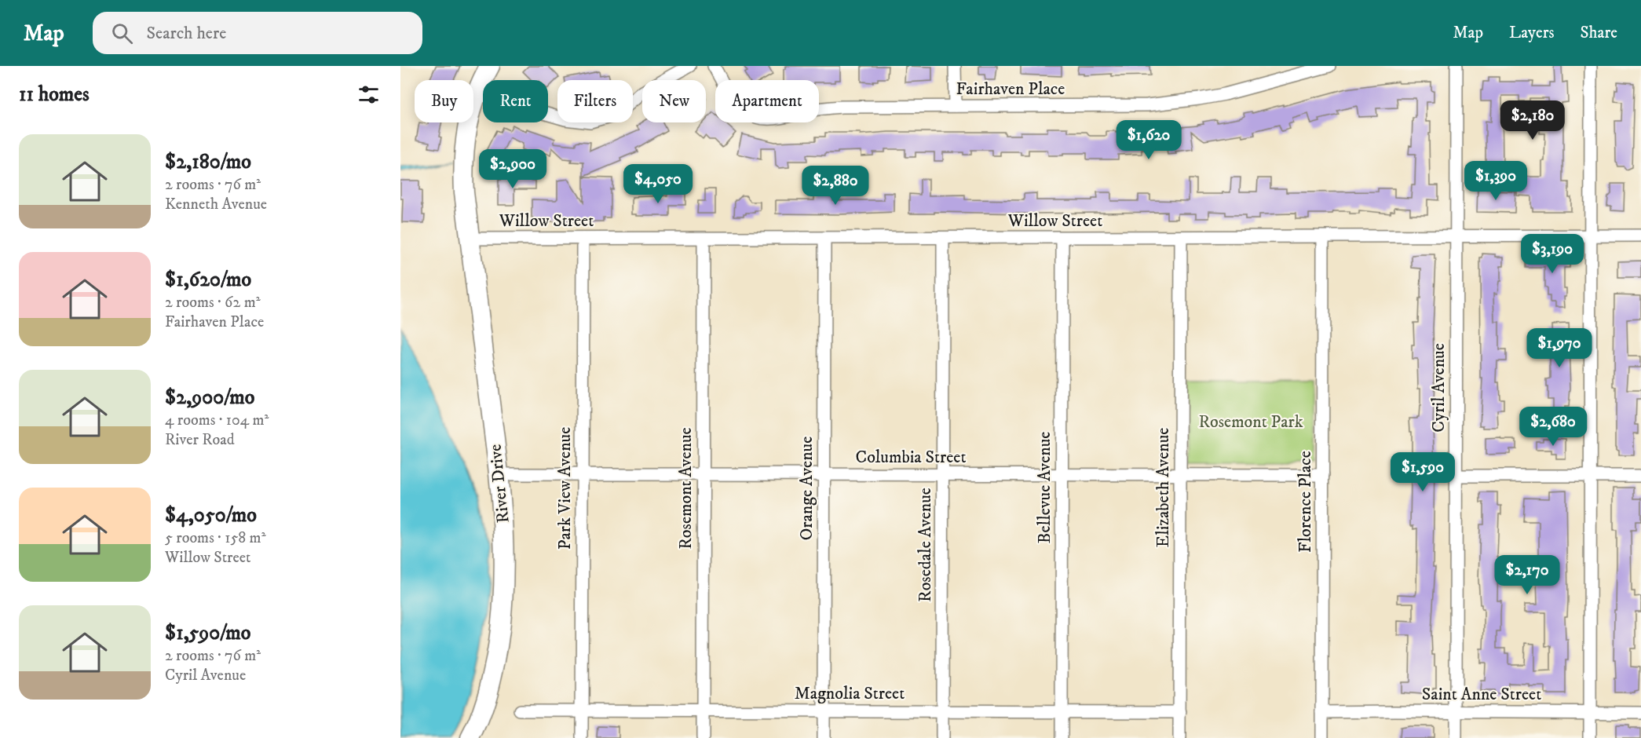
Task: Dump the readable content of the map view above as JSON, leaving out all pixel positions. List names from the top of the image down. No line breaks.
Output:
{"streets":{"main road":["River Drive"],"street":["Fairhaven Place","Willow Street","Cyril Avenue","Columbia Street","Bellevue Avenue","Elizabeth Avenue","Park View Avenue","Rosemont Avenue","Orange Avenue","Florence Place","Rosedale Avenue","Magnolia Street","Saint Anne Street"]},"crossings":[["Willow Street","Cyril Avenue"],["Willow Street","River Drive"],["Willow Street","Bellevue Avenue"],["Willow Street","Elizabeth Avenue"],["Willow Street","Park View Avenue"],["Willow Street","Rosemont Avenue"],["Willow Street","Orange Avenue"],["Willow Street","Florence Place"],["Willow Street","Rosedale Avenue"],["Cyril Avenue","Saint Anne Street"],["Columbia Street","River Drive"],["Columbia Street","Bellevue Avenue"],["Columbia Street","Elizabeth Avenue"],["Columbia Street","Park View Avenue"],["Columbia Street","Rosemont Avenue"],["Columbia Street","Orange Avenue"],["Columbia Street","Florence Place"],["Columbia Street","Rosedale Avenue"],["Bellevue Avenue","Magnolia Street"],["Elizabeth Avenue","Magnolia Street"],["Park View Avenue","Magnolia Street"],["Rosemont Avenue","Magnolia Street"],["Orange Avenue","Magnolia Street"],["Florence Place","Saint Anne Street"],["Rosedale Avenue","Magnolia Street"]],"parks":["Rosemont Park"],"page":{"header":"Map","search":"Search here","nav":["Map","Layers","Share"],"heading":"11 homes","chip":["Buy","Rent","Filters","New","Apartment"],"price":["$2,180","$1,620","$2,900","$1,390","$4,050","$2,880","$3,190","$1,970","$2,680","$1,590","$2,170"],"list":[{"name":"$2,180/mo","note":"2 rooms · 76 m² · Kenneth Avenue"},{"name":"$1,620/mo","note":"2 rooms · 62 m² · Fairhaven Place"},{"name":"$2,900/mo","note":"4 rooms · 104 m² · River Road"},{"name":"$4,050/mo","note":"5 rooms · 158 m² · Willow Street"},{"name":"$1,590/mo","note":"2 rooms · 76 m² · Cyril Avenue"}]}}
